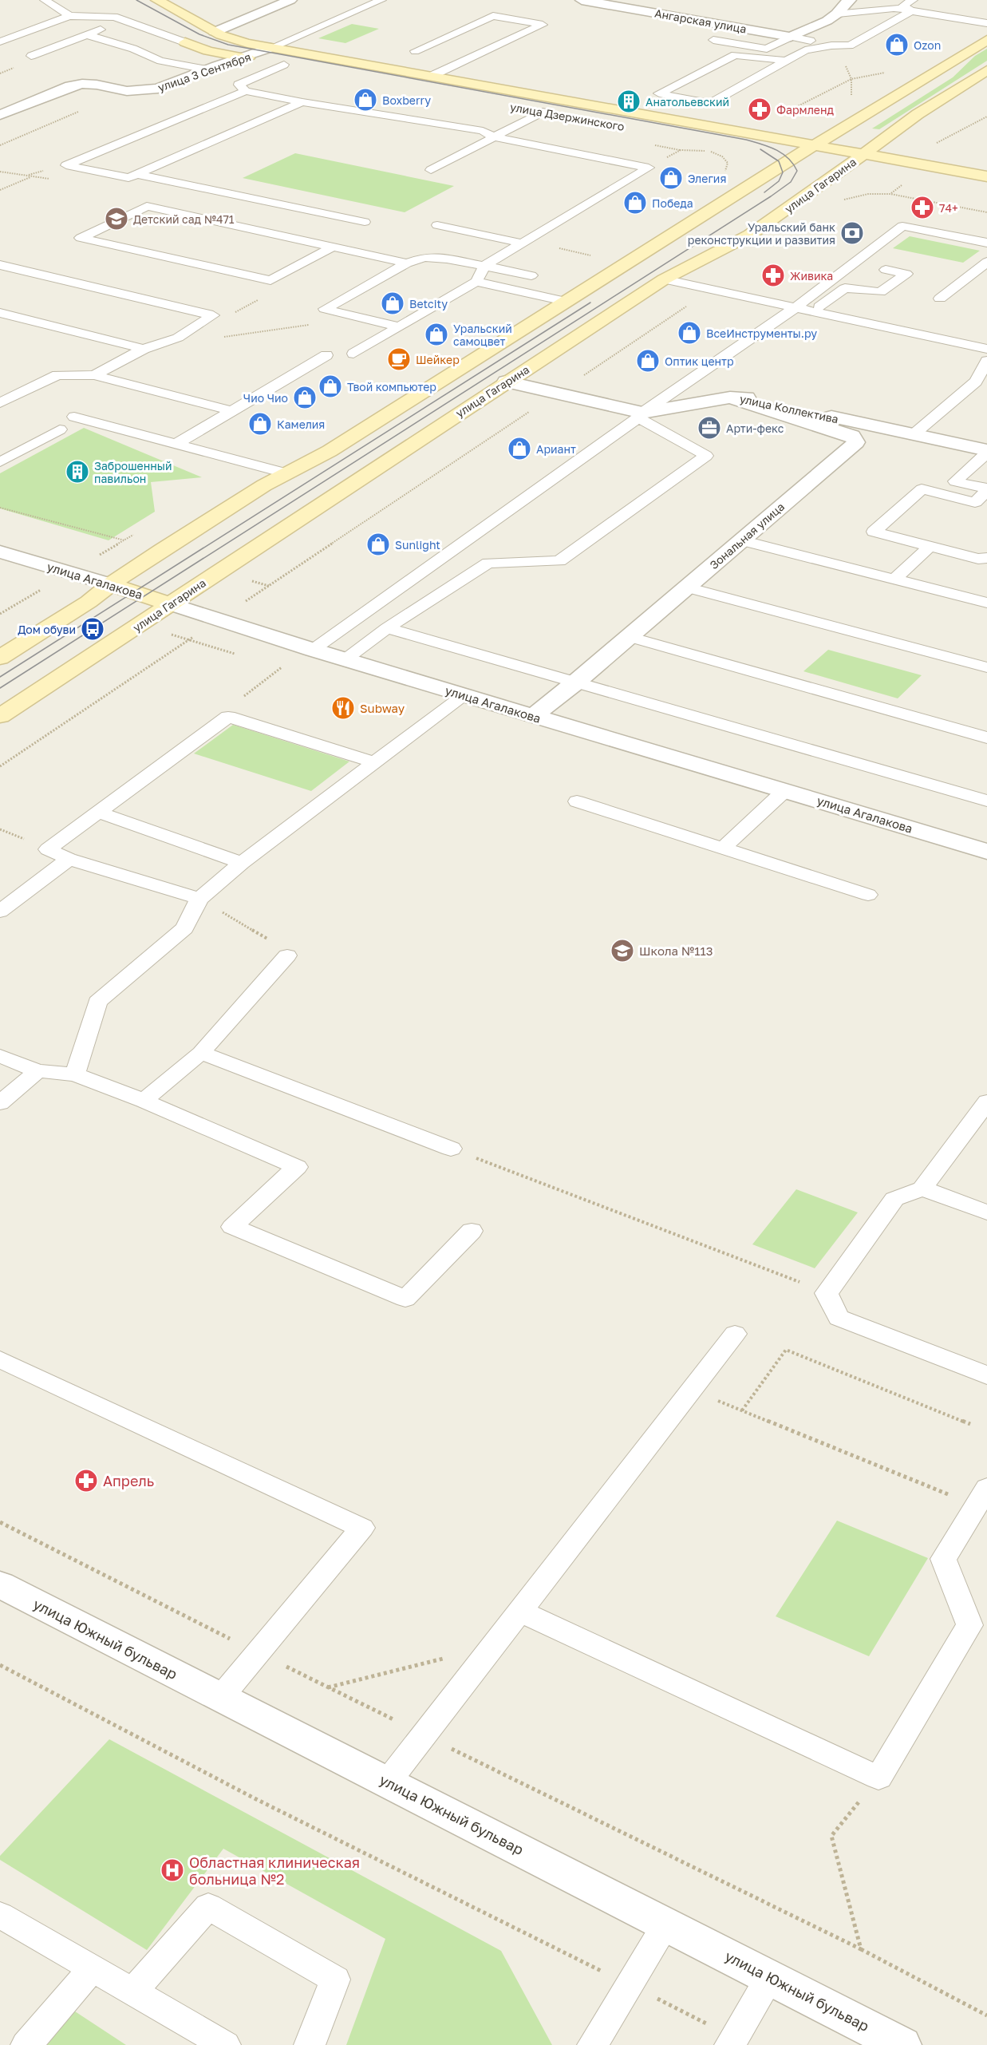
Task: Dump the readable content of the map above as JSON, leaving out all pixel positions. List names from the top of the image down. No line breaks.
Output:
{"streets":{"main road":["улица Дзержинского","улица Гагарина","улица Агалакова"],"street":["Ангарская улица","улица 3 Сентября","улица Коллектива","Зональная улица","улица Южный бульвар"]},"crossings":[["улица 3 Сентября","улица Дзержинского"],["улица Дзержинского","улица Гагарина"],["улица Гагарина","улица Коллектива"],["улица Гагарина","улица Агалакова"],["улица Коллектива","Зональная улица"],["Зональная улица","улица Агалакова"]],"places":{"shop":["Ozon","Boxberry","Элегия","Победа","Betcity","ВсеИнструменты.ру","Уральский самоцвет","Оптик центр","Твой компьютер","Чио Чио","Камелия","Ариант","Sunlight"],"building":["Анатольевский","Заброшенный павильон"],"pharmacy":["Фармленд","74+","Живика","Апрель"],"school or university":["Детский сад №471","Школа №113"],"bank":["Уральский банк реконструкции и развития"],"cafe":["Шейкер"],"office":["Арти-фекс"],"bus stop":["Дом обуви"],"restaurant":["Subway"],"hospital":["Областная клиническая больница №2"]}}
